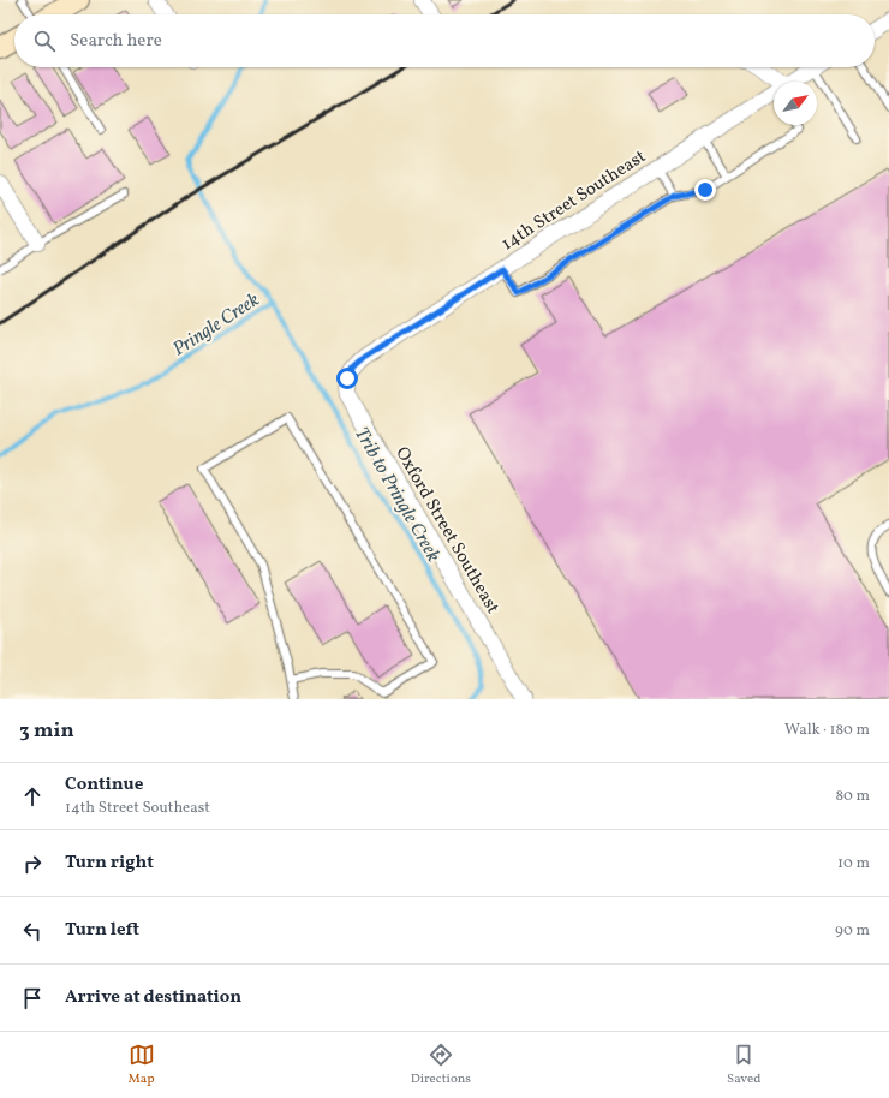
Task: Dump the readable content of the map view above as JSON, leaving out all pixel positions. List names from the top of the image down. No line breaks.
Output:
{"streets":{"street":["14th Street Southeast","Oxford Street Southeast"]},"crossings":[["14th Street Southeast","Oxford Street Southeast"]],"water":["Pringle Creek","Trib to Pringle Creek"],"north":"top right","page":{"search":"Search here","heading":["3 min","Walk · 180 m"],"list":[["Continue","14th Street Southeast","80 m"],["Turn right","10 m"],["Turn left","90 m"],"Arrive at destination"],"nav":["Map","Directions","Saved"]}}
